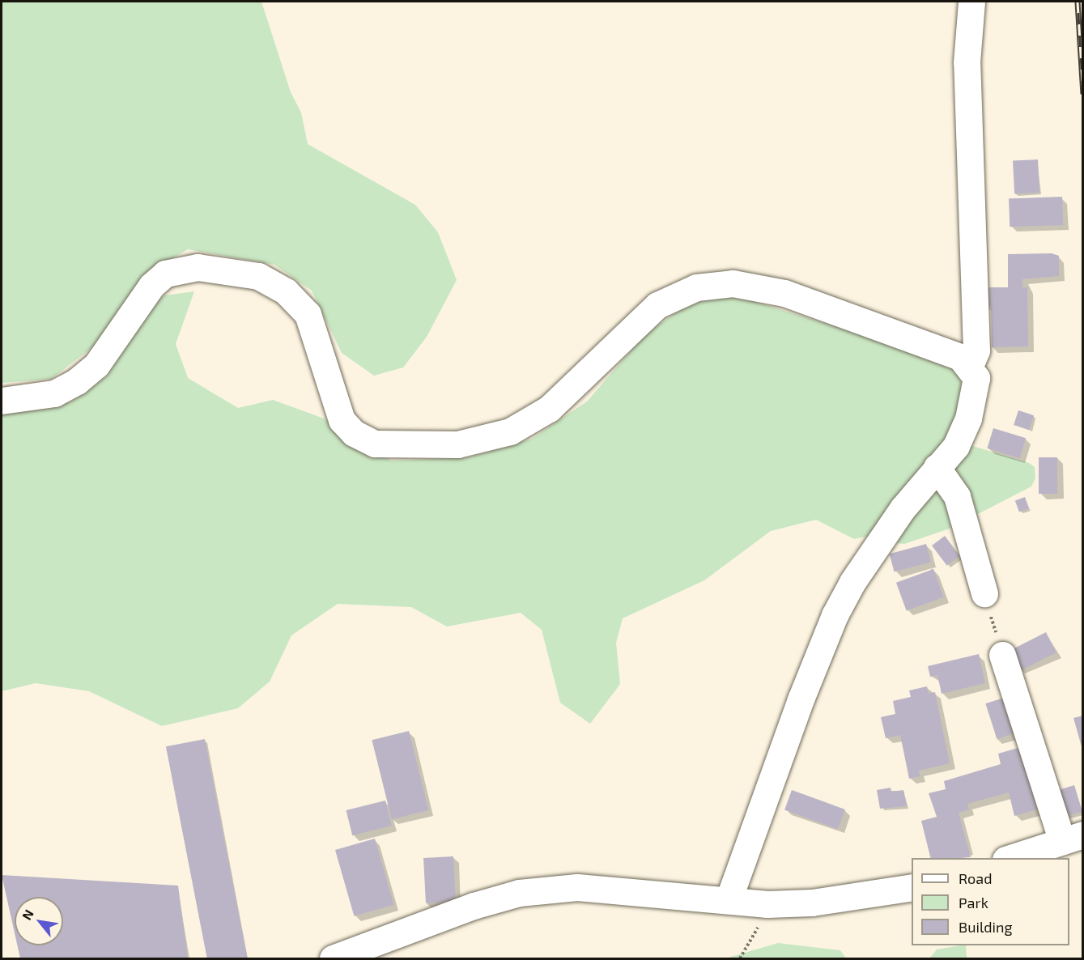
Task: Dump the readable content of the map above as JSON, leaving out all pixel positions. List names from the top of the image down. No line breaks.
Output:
{"legend":["Road","Park","Building"],"north":"top left"}
